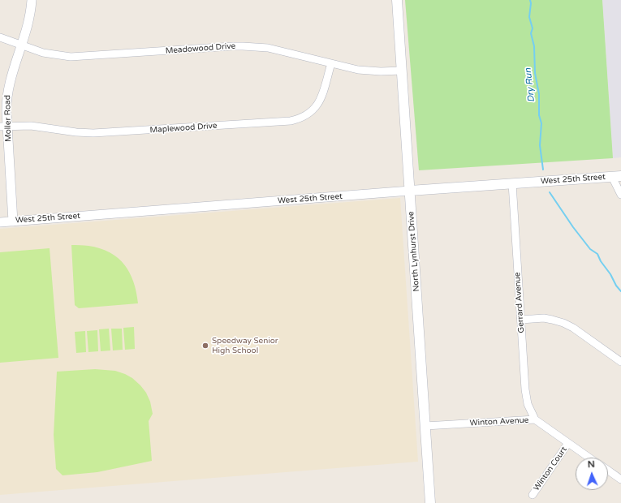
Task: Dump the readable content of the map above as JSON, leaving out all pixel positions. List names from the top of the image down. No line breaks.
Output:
{"streets":{"main road":["West 25th Street","North Lynhurst Drive"],"street":["Meadowood Drive","Moller Road","Maplewood Drive","Gerrard Avenue","Winton Avenue","Winton Court"]},"crossings":[["Meadowood Drive","Moller Road"],["Meadowood Drive","Maplewood Drive"],["Meadowood Drive","North Lynhurst Drive"],["Moller Road","Maplewood Drive"],["Moller Road","West 25th Street"],["West 25th Street","North Lynhurst Drive"],["West 25th Street","Gerrard Avenue"],["North Lynhurst Drive","Winton Avenue"],["Gerrard Avenue","Winton Avenue"],["Winton Avenue","Winton Court"]],"water":["Dry Run"],"places":["Speedway Senior High School"],"north":"top"}
